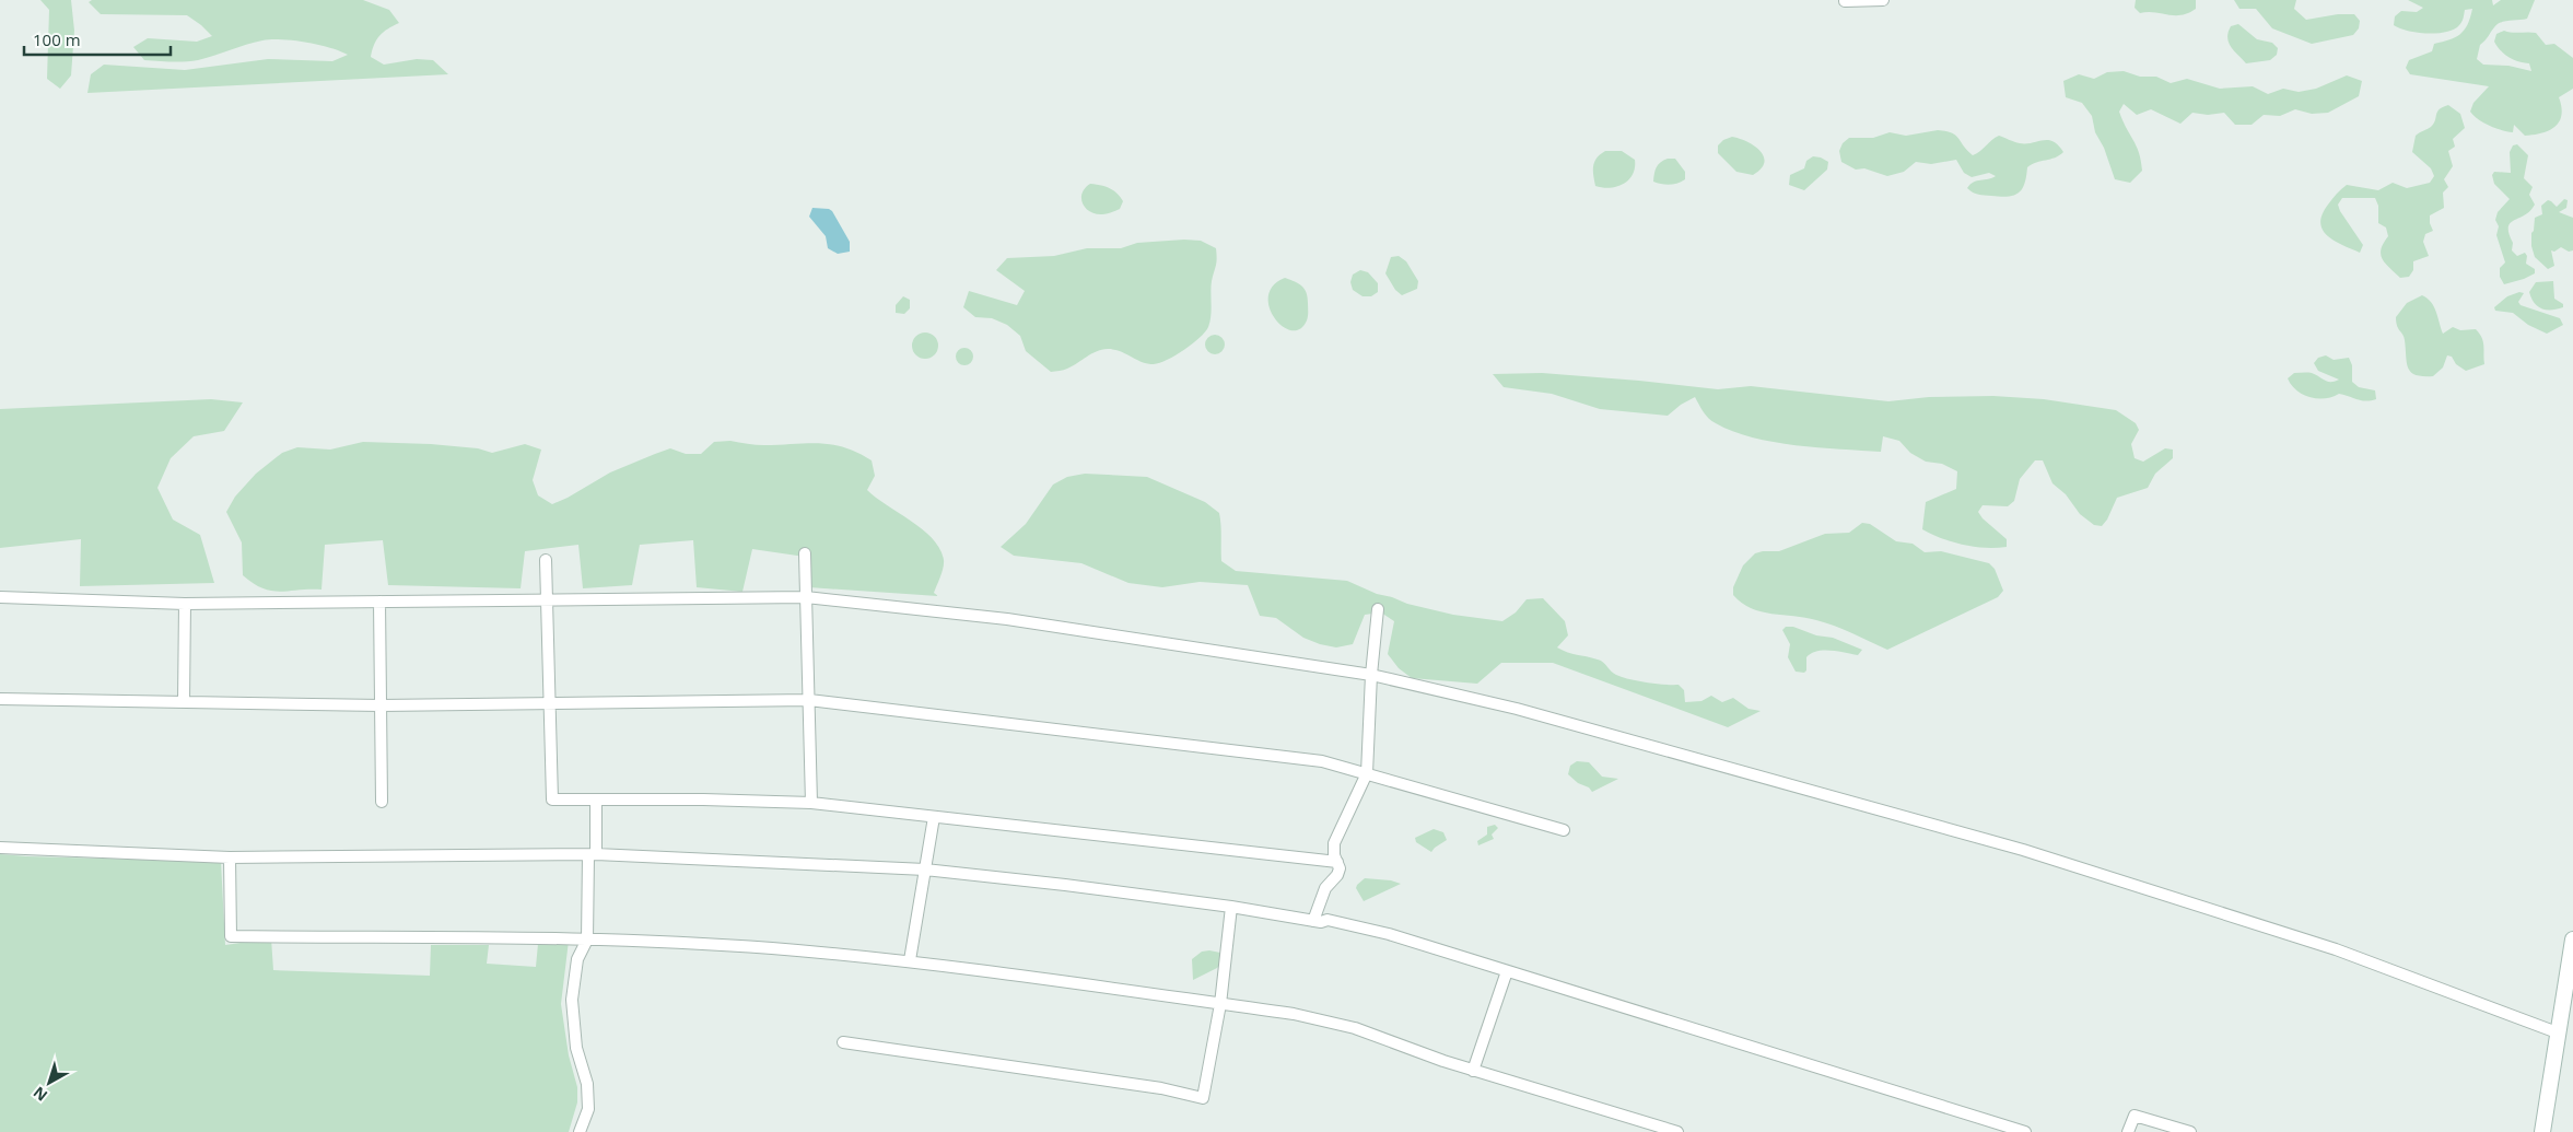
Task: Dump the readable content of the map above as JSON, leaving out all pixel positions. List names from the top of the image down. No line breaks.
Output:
{"scale_bar":"100 m","north":"bottom left"}
